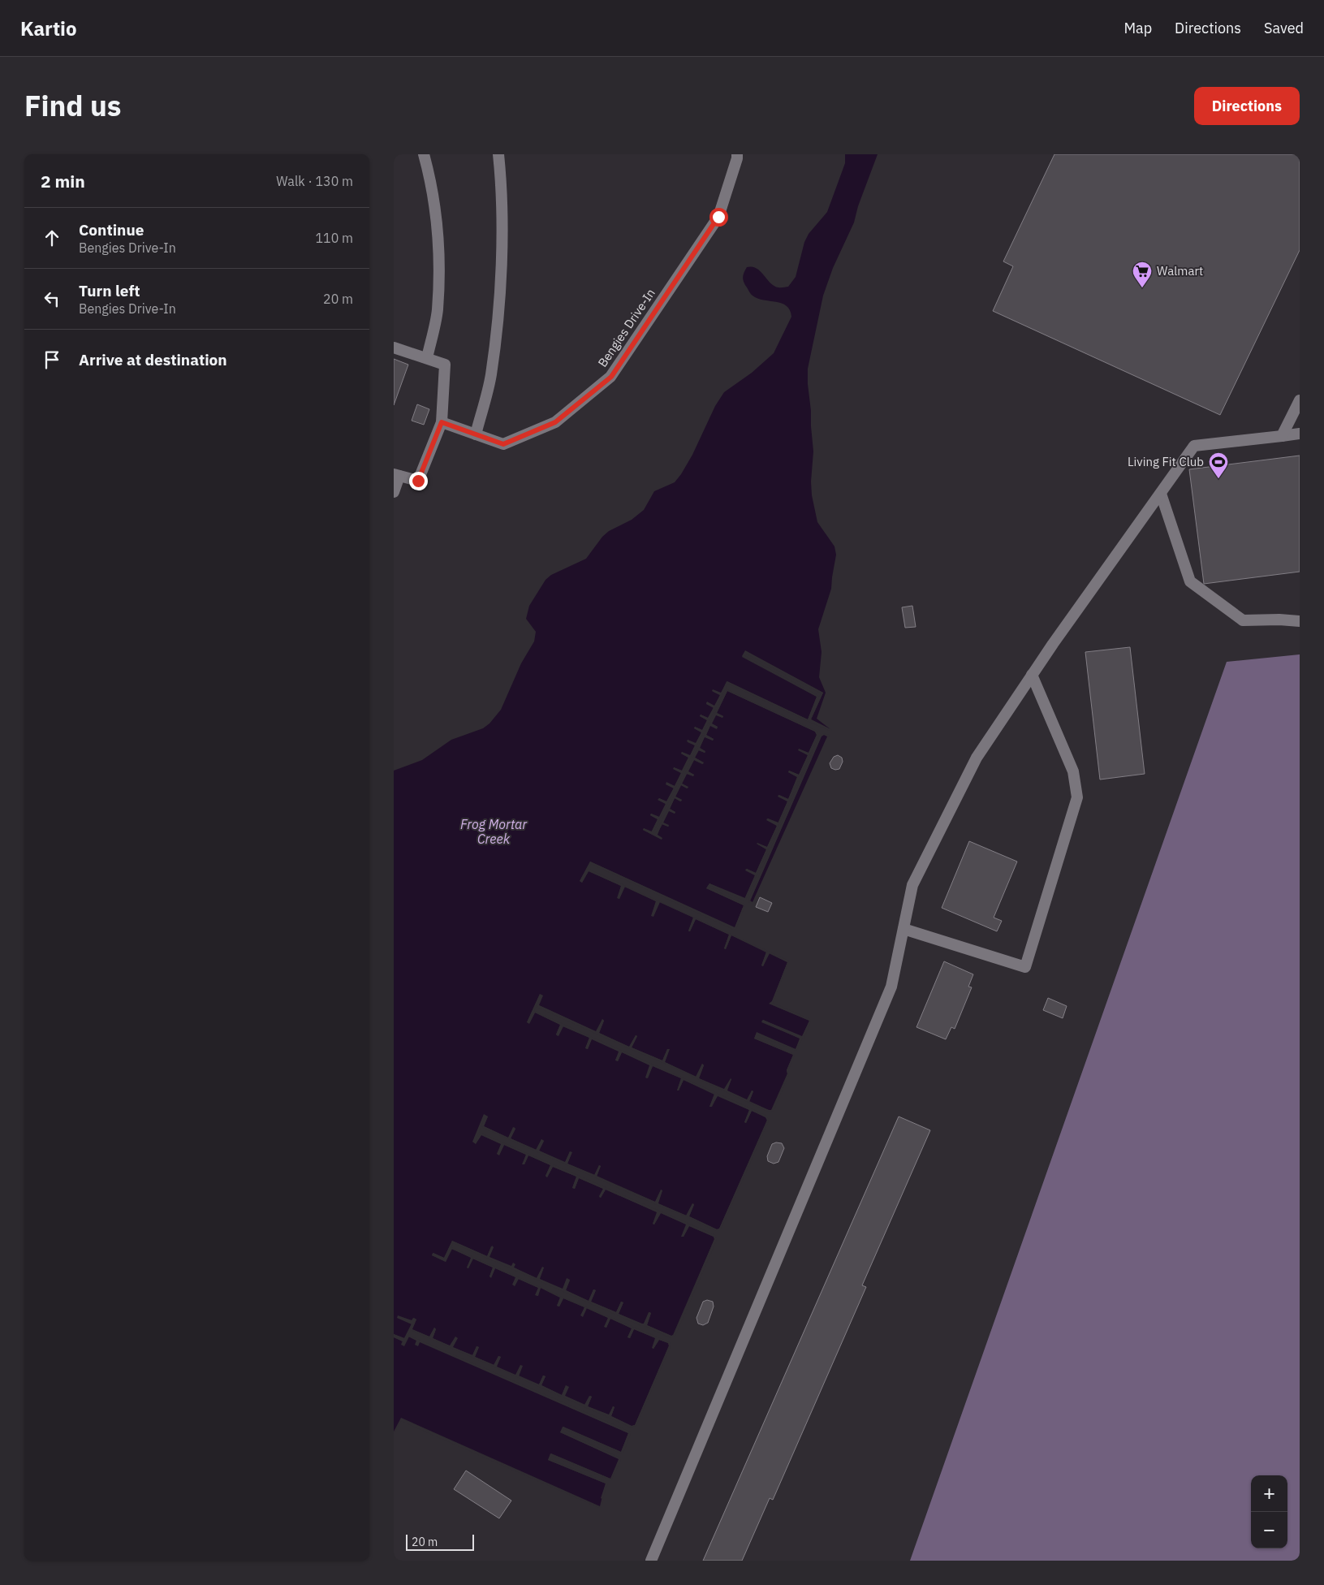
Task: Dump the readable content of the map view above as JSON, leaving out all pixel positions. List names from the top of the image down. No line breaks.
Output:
{"streets":{"lane":["Bengies Drive-In"]},"water":["Frog Mortar Creek"],"places":{"supermarket":["Walmart"],"sports":["Living Fit Club"]},"scale_bar":"20 m","page":{"header":"Kartio","nav":["Map","Directions","Saved"],"title":"Find us","buttons":"Directions","heading":["2 min","Walk · 130 m"],"list":[["Continue","Bengies Drive-In","110 m"],["Turn left","Bengies Drive-In","20 m"],"Arrive at destination"],"map_buttons":["+","−"],"scale":"20 m"}}
